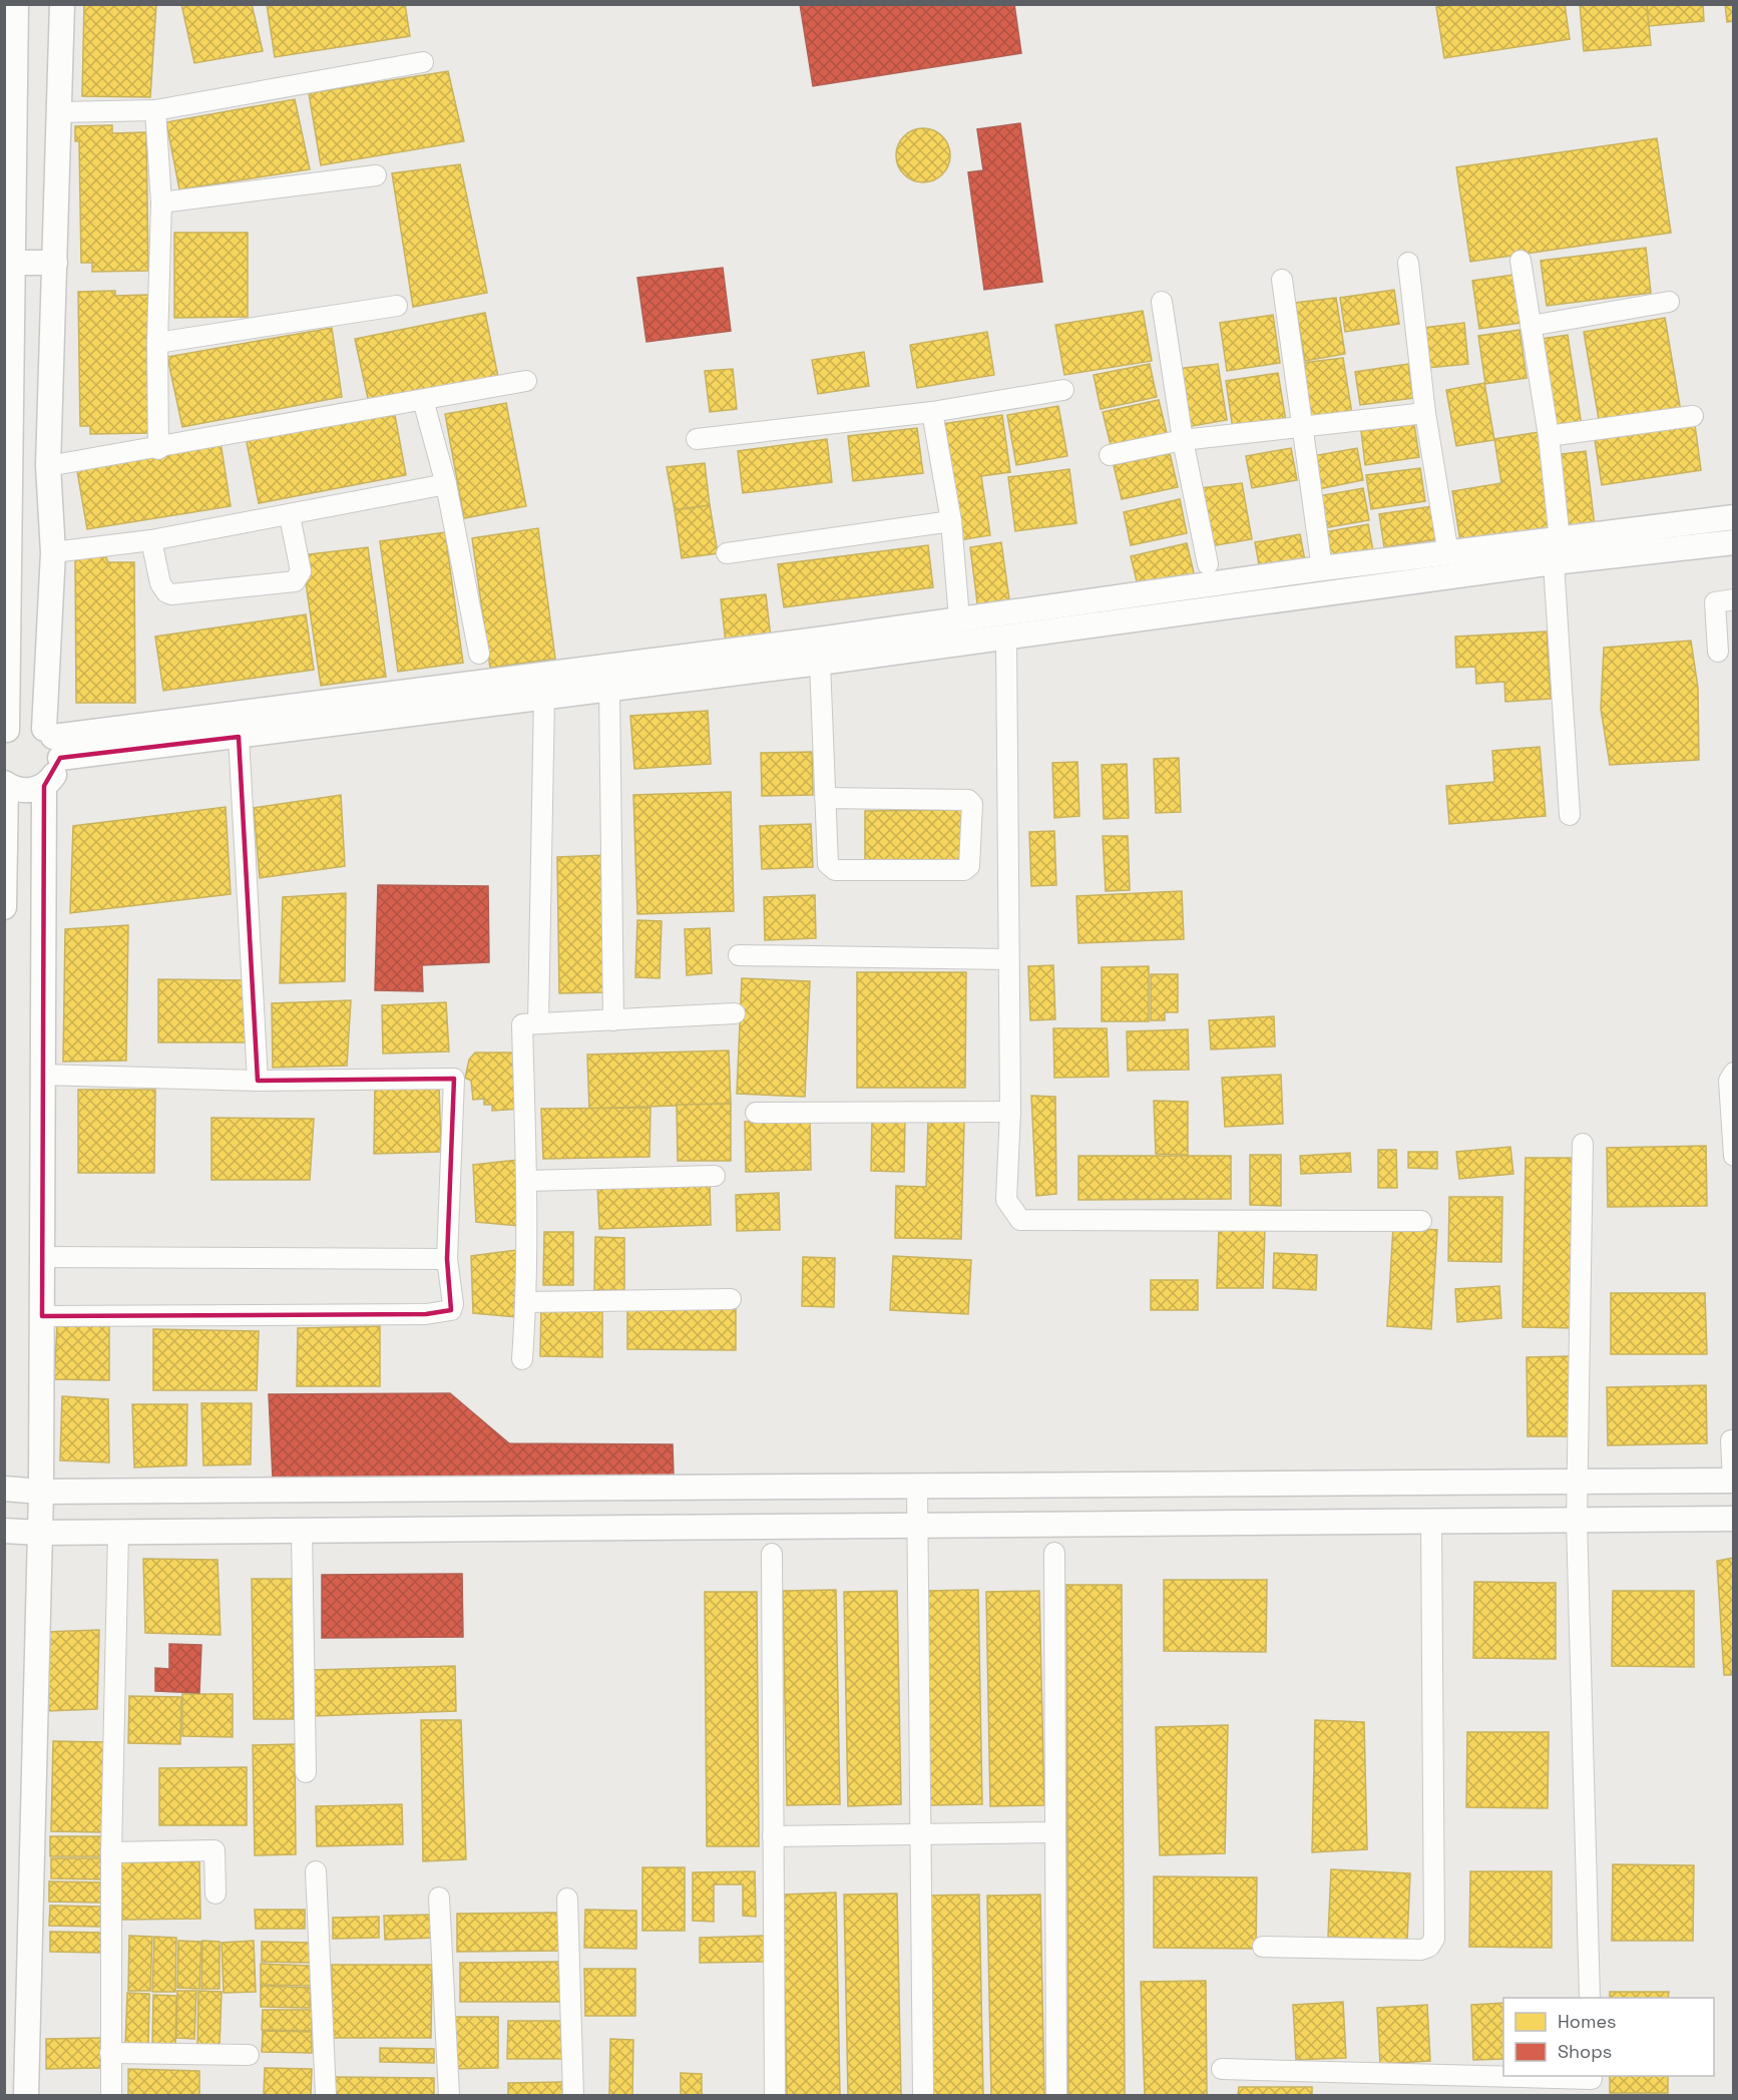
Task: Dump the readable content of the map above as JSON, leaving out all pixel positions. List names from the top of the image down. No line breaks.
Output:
{"legend":["Homes","Shops"]}
